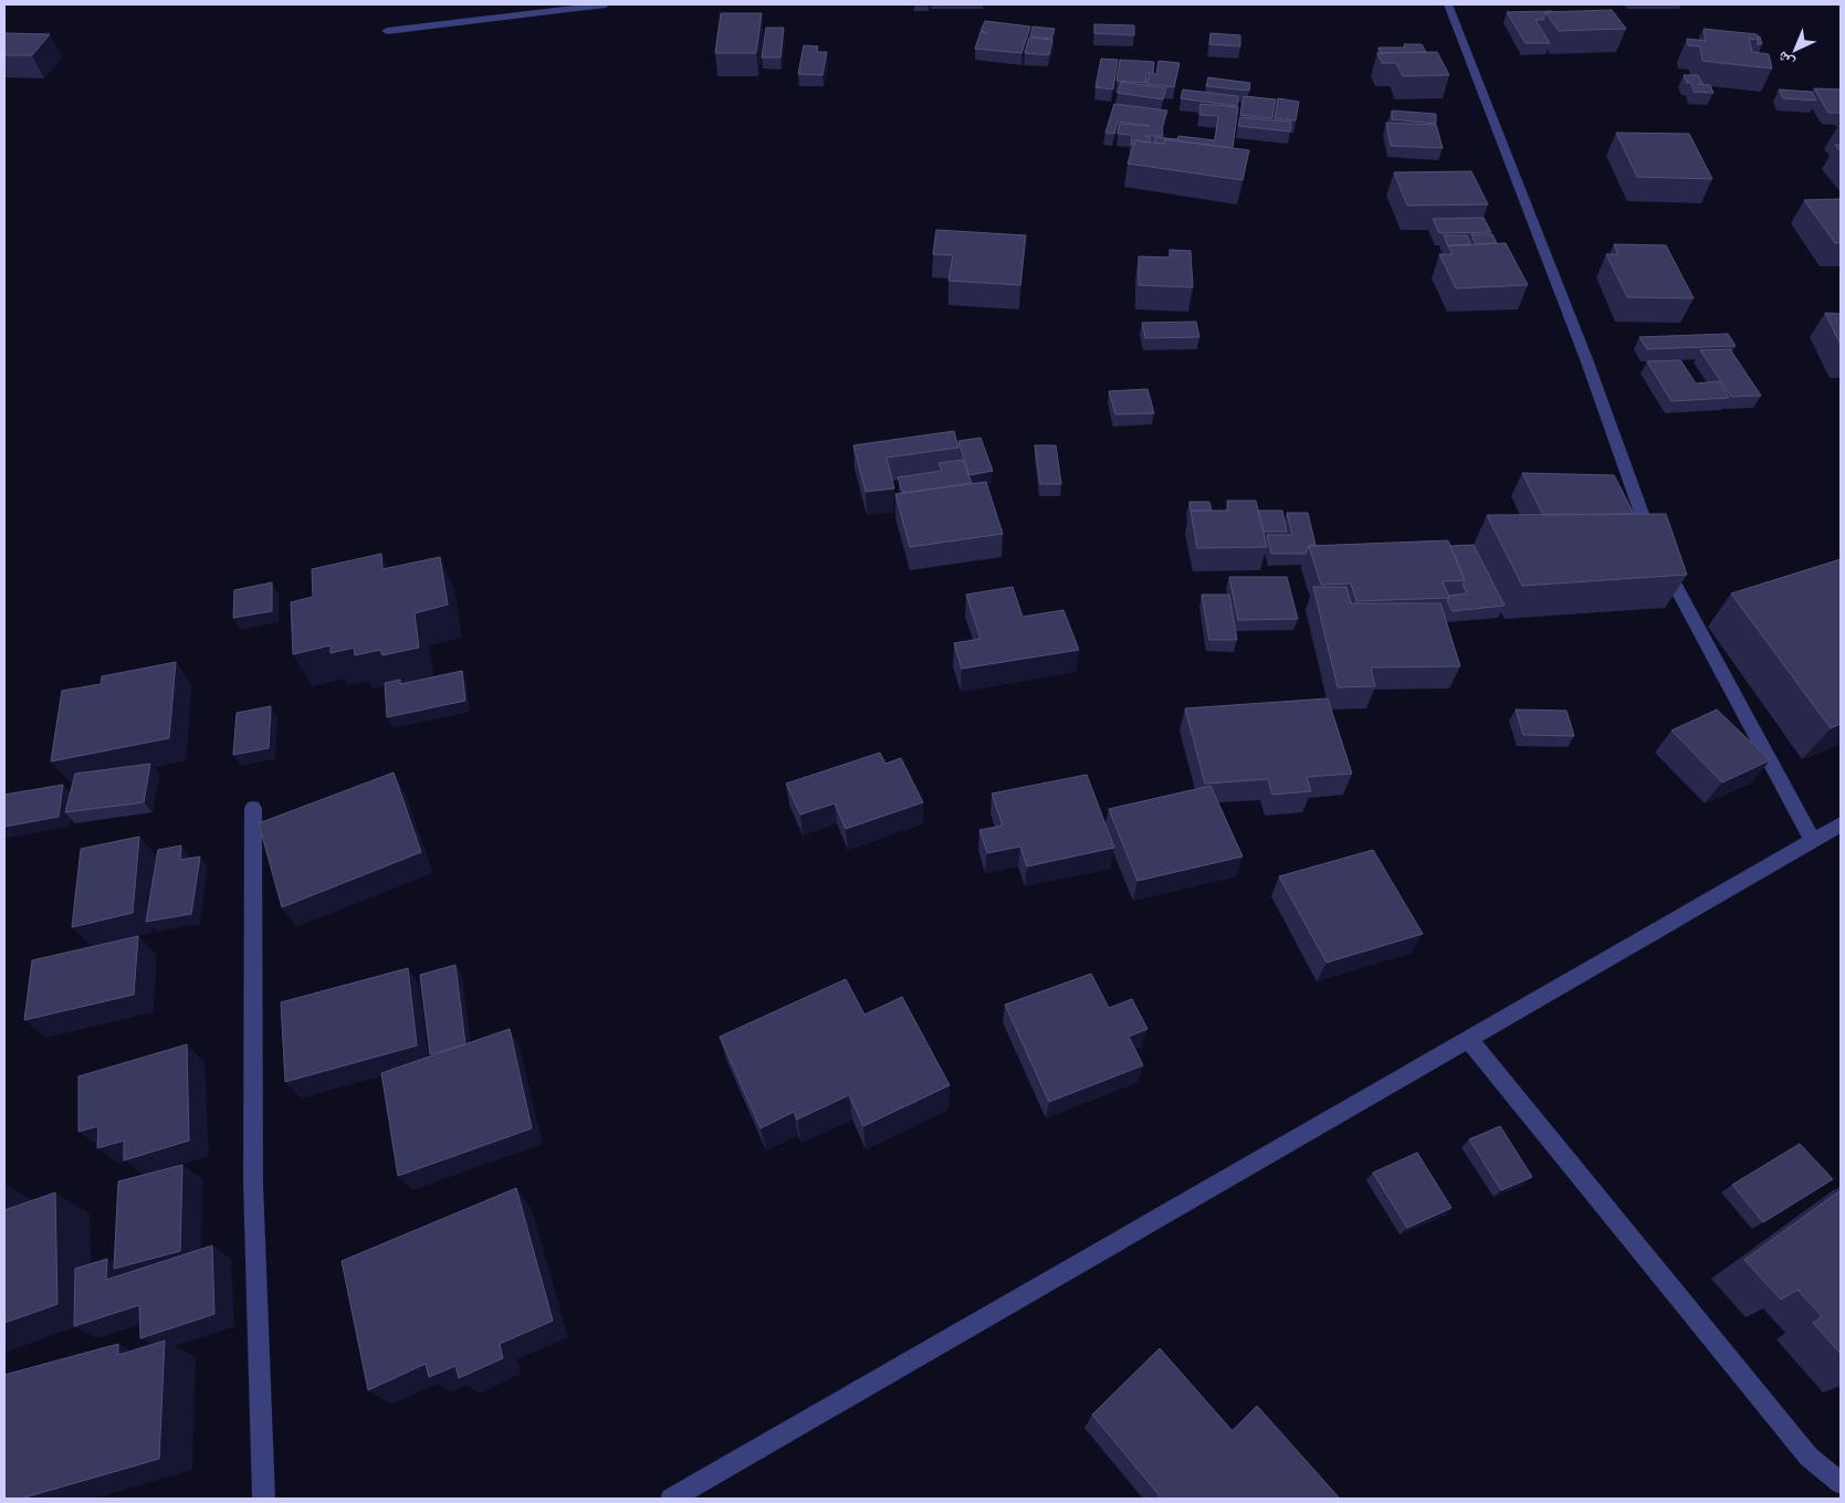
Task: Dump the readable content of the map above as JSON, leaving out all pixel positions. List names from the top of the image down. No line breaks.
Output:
{"north":"bottom left"}
